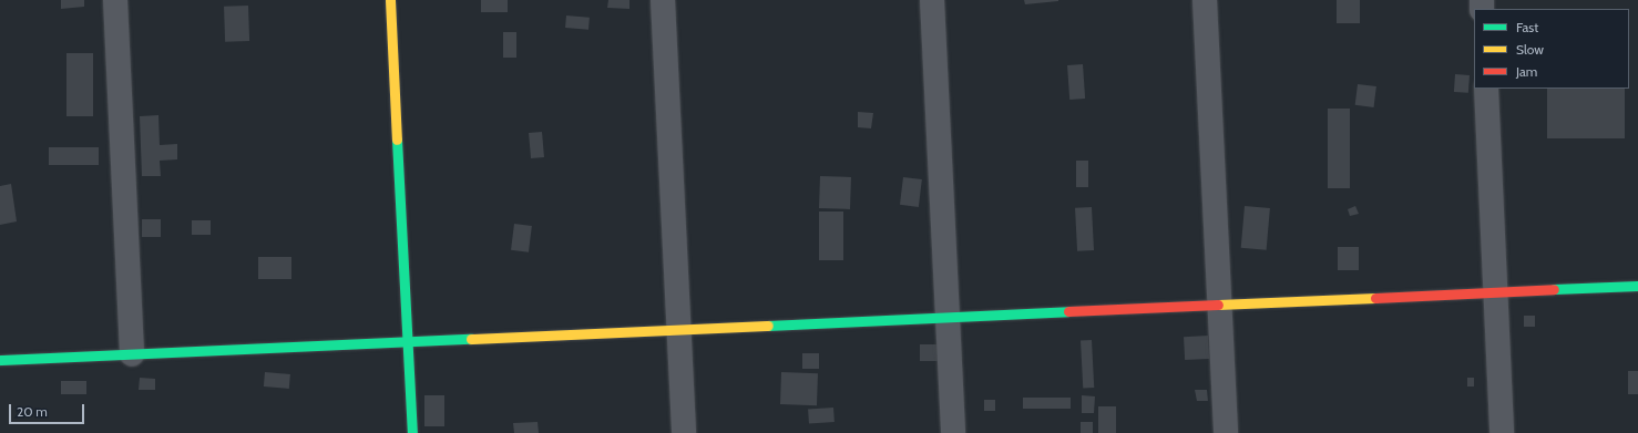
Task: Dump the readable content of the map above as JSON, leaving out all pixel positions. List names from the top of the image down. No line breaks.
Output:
{"legend":["Fast","Slow","Jam"],"scale_bar":"20 m"}
